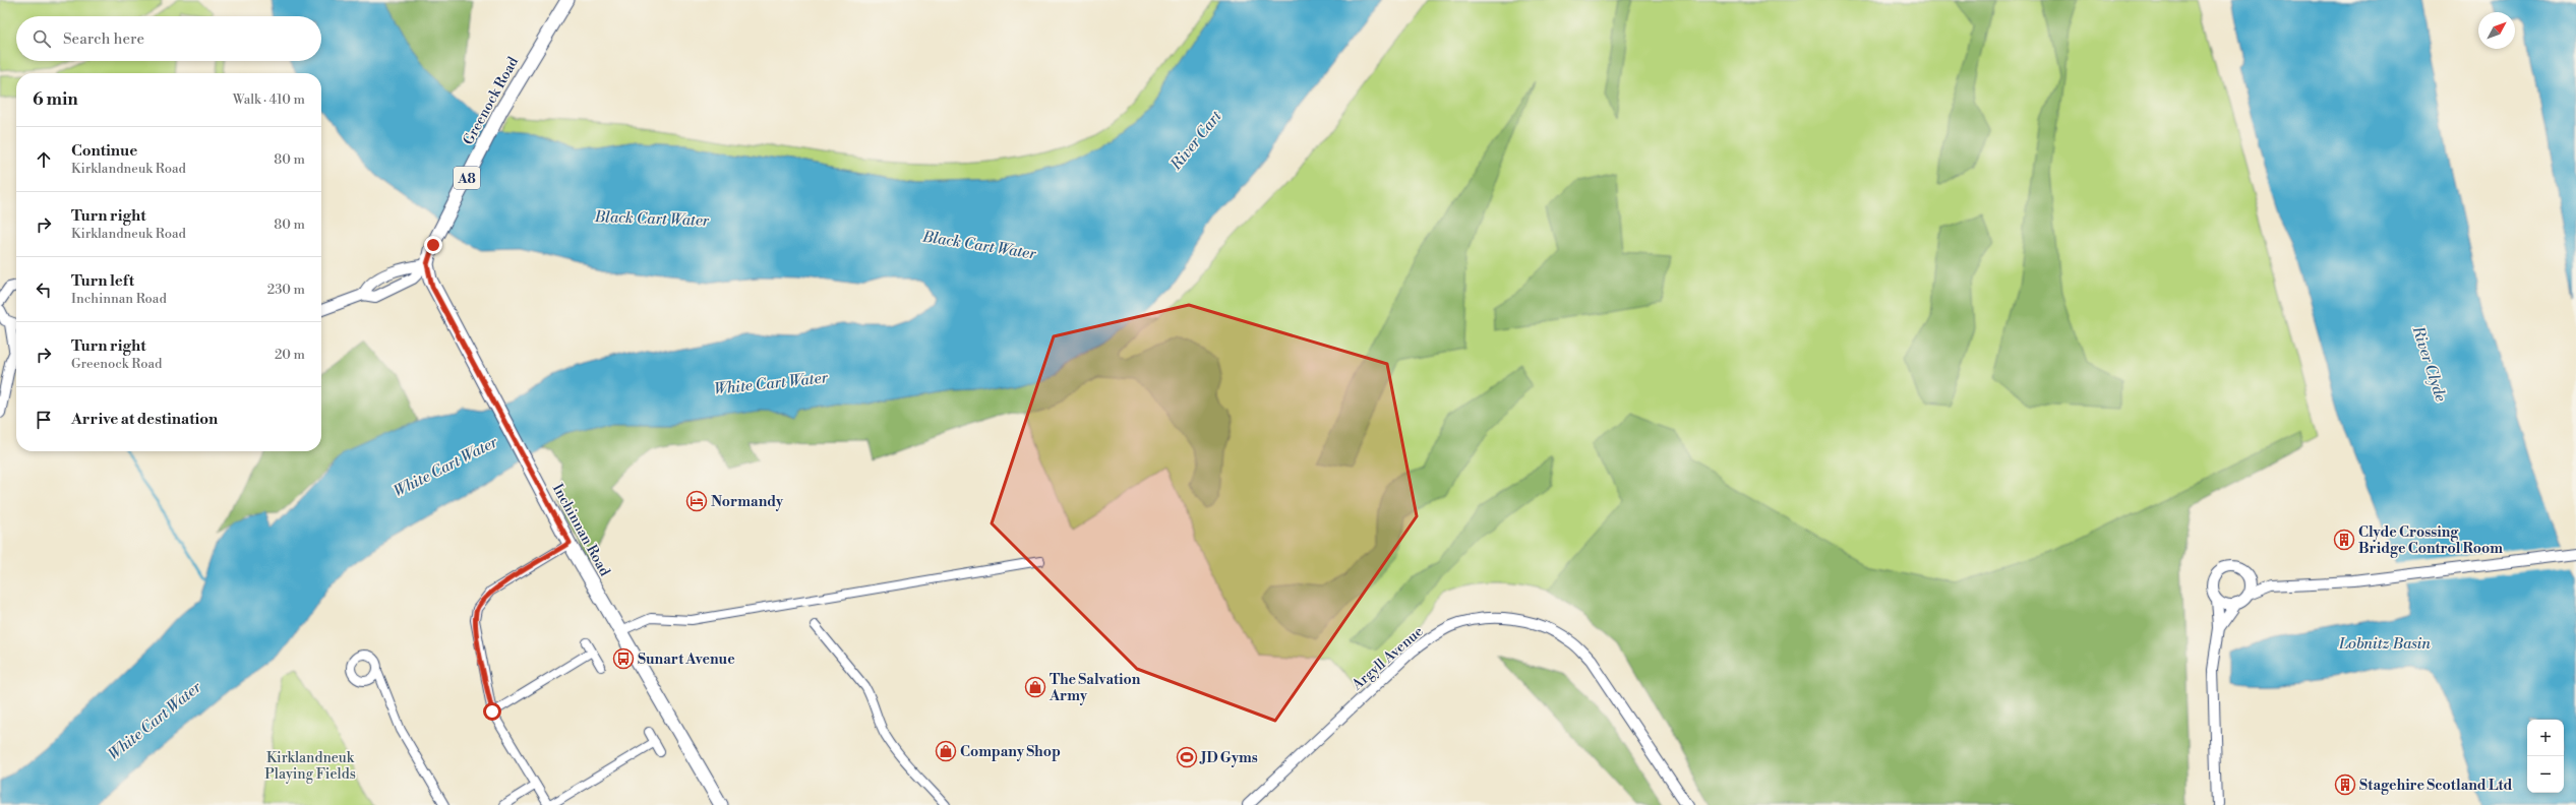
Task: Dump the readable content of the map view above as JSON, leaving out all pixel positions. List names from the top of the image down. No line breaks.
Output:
{"streets":{"main road":["Greenock Road","A8","Inchinnan Road"],"street":["Argyll Avenue"]},"crossings":[["Greenock Road","Inchinnan Road"]],"water":["River Cart","Black Cart Water","River Clyde","White Cart Water","Lobnitz Basin"],"parks":["Kirklandneuk Playing Fields"],"places":{"hotel":["Normandy"],"building":["Clyde Crossing Bridge Control Room","Stagehire Scotland Ltd"],"bus stop":["Sunart Avenue"],"shop":["The Salvation Army","Company Shop"],"sports":["JD Gyms"]},"north":"top right","page":{"search":"Search here","heading":["6 min","Walk · 410 m"],"list":[["Continue","Kirklandneuk Road","80 m"],["Turn right","Kirklandneuk Road","80 m"],["Turn left","Inchinnan Road","230 m"],["Turn right","Greenock Road","20 m"],"Arrive at destination"],"map_buttons":["+","−"]}}
